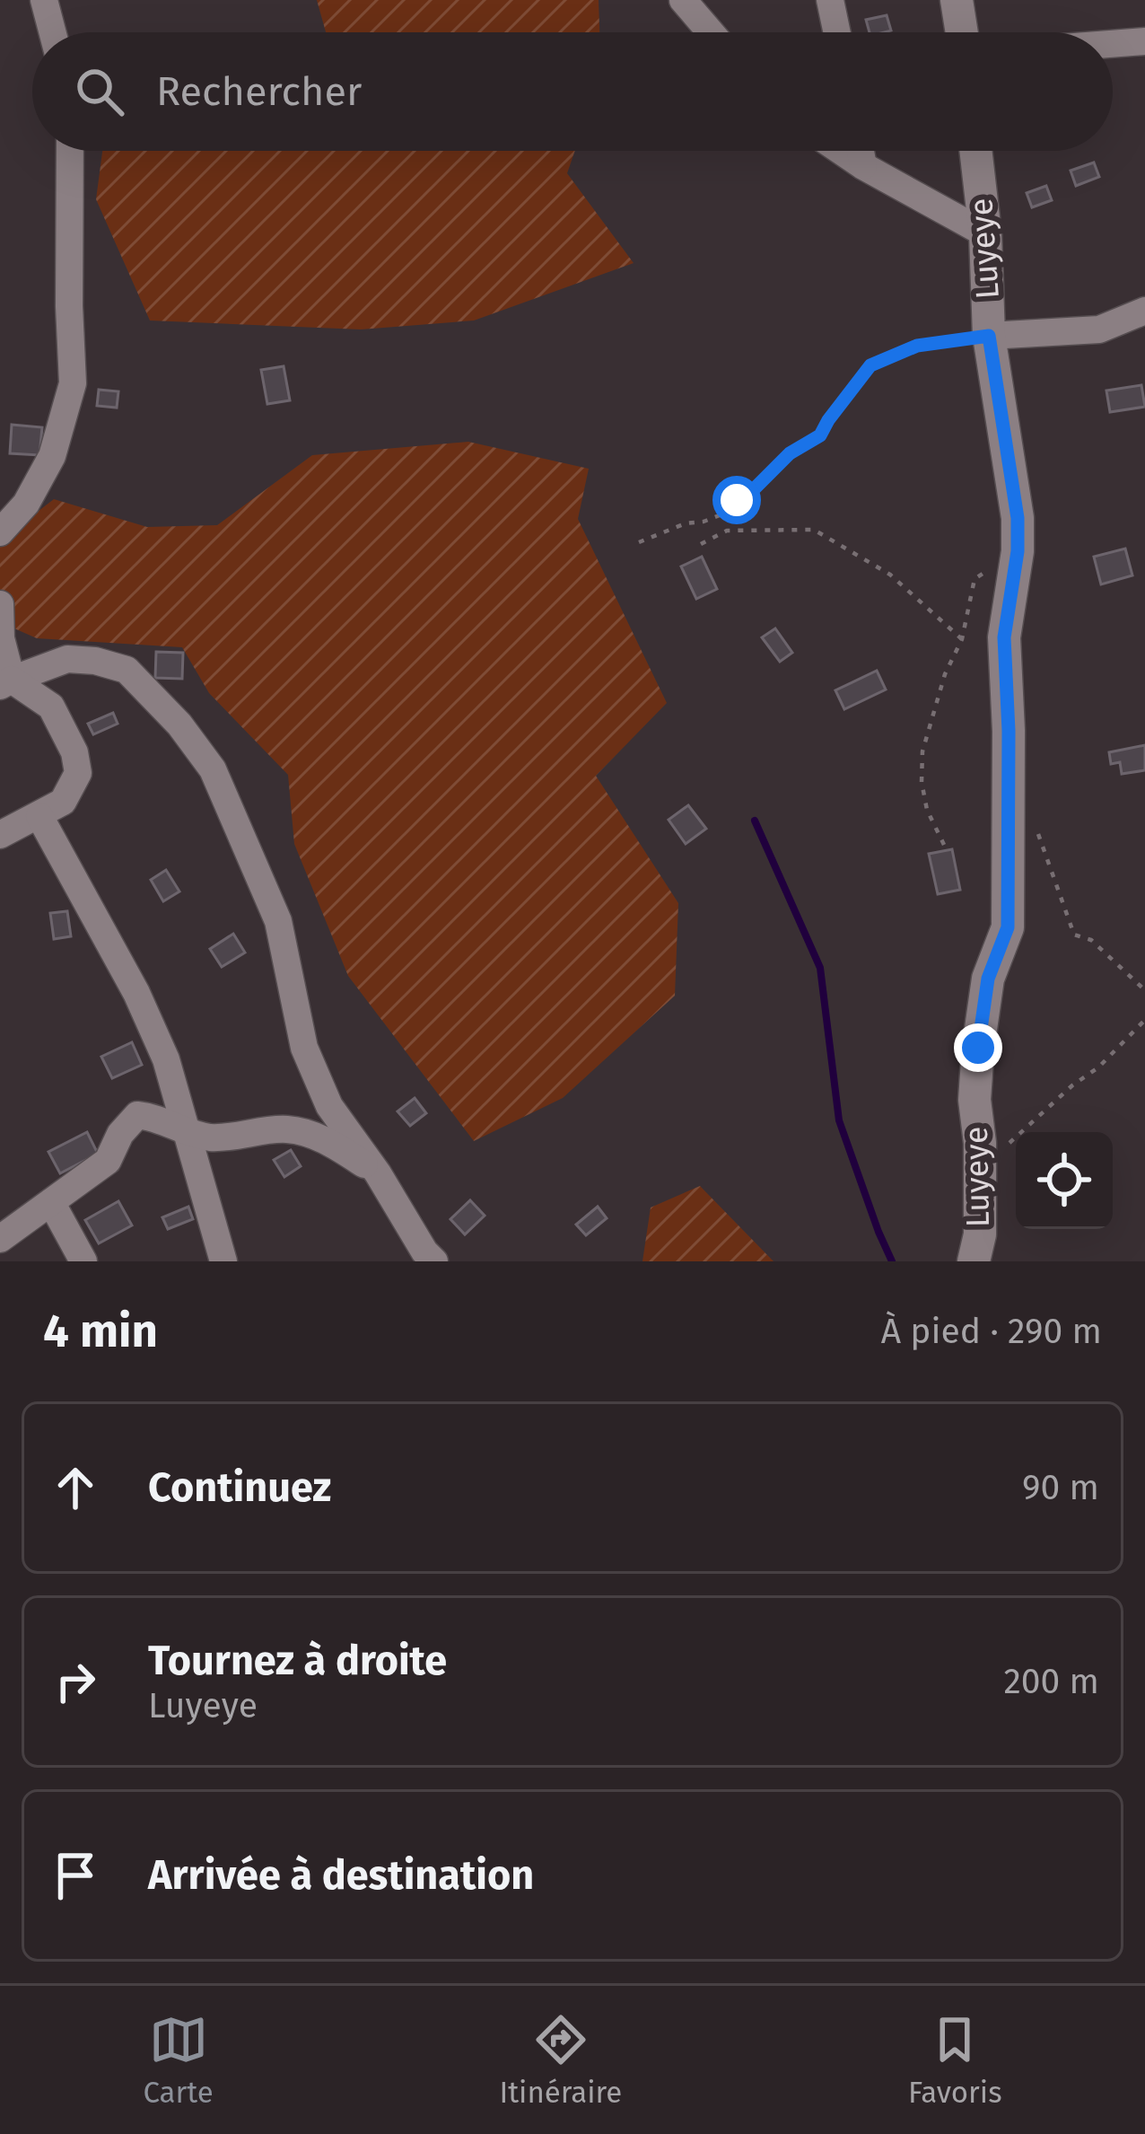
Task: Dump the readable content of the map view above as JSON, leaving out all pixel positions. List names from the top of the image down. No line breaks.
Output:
{"streets":{"street":["Luyeye"]},"page":{"search":"Rechercher","heading":["4 min","À pied · 290 m"],"list":[["Continuez","90 m"],["Tournez à droite","Luyeye","200 m"],"Arrivée à destination"],"nav":["Carte","Itinéraire","Favoris"]}}
